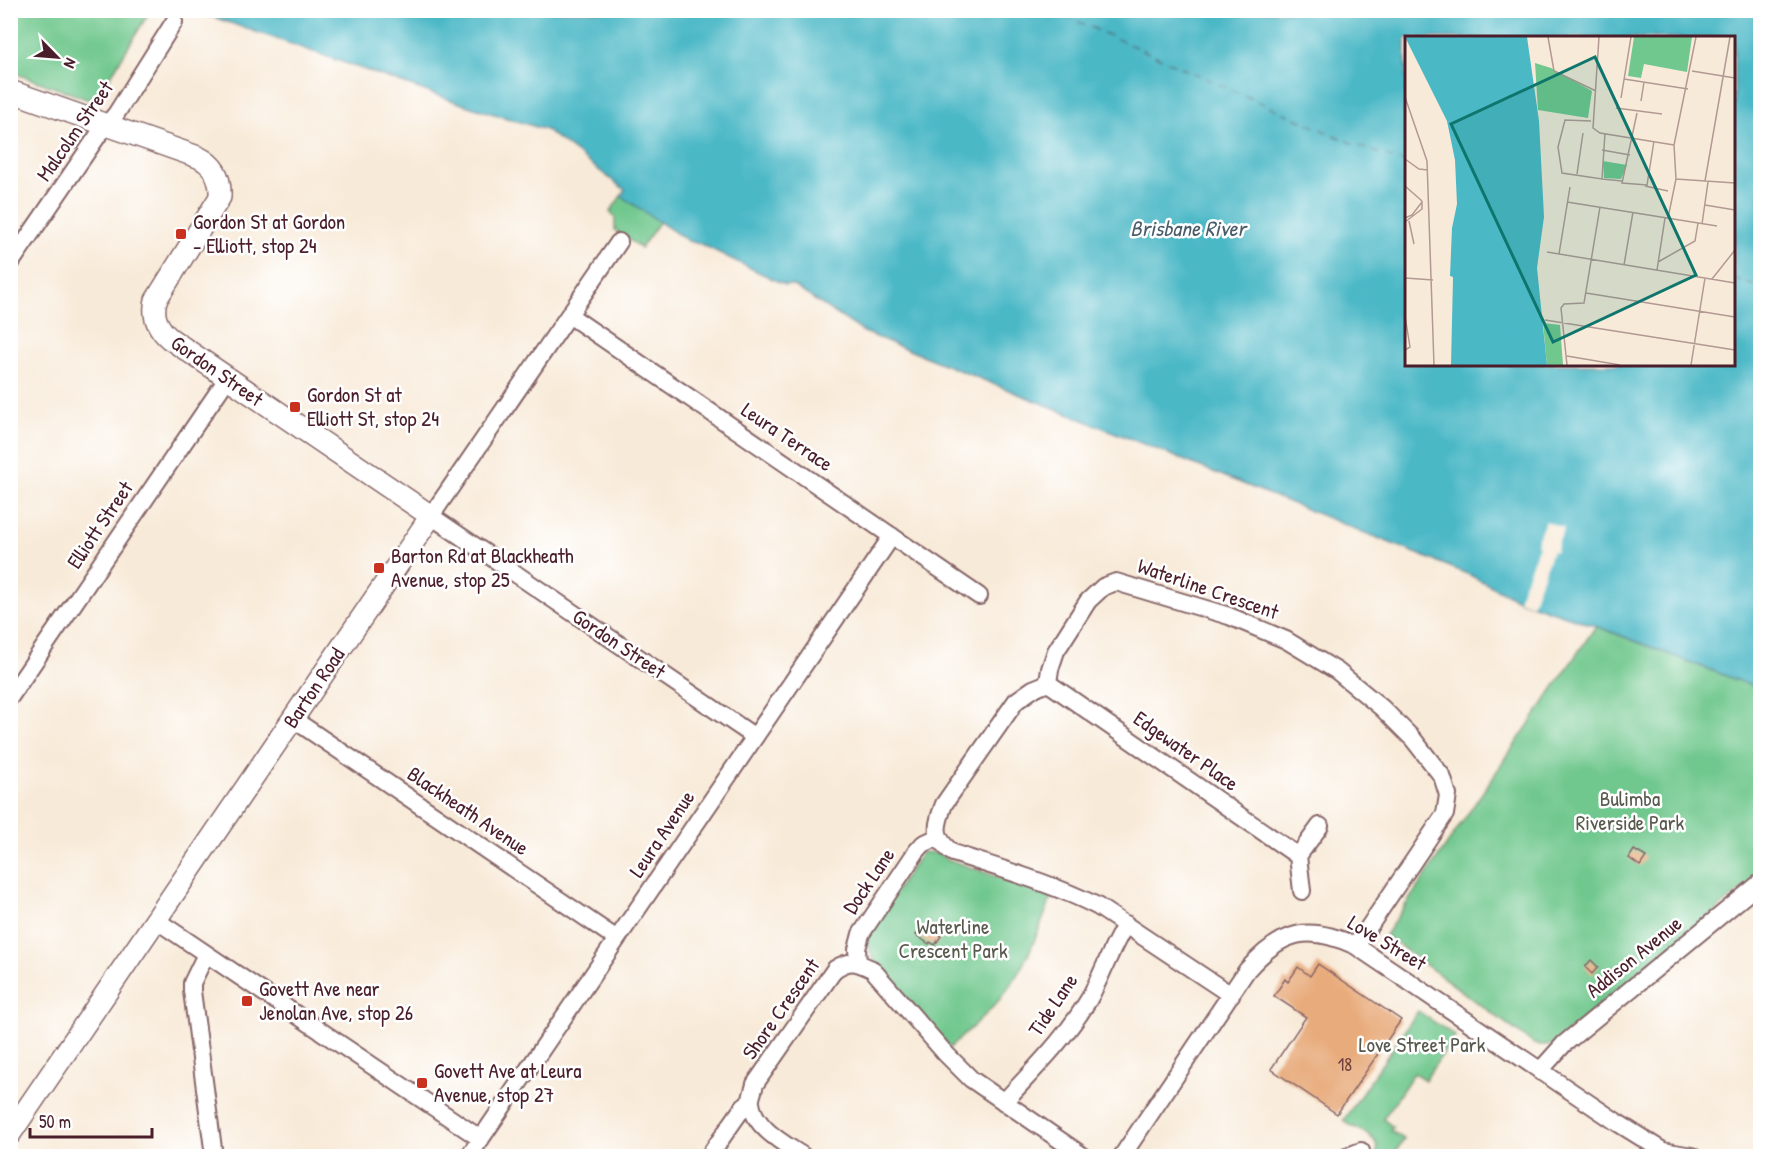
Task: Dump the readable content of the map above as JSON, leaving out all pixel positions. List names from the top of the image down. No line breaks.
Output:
{"streets":{"street":["Malcolm Street","Gordon Street","Leura Terrace","Elliott Street","Waterline Crescent","Barton Road","Edgewater Place","Blackheath Avenue","Leura Avenue","Dock Lane","Love Street","Addison Avenue","Tide Lane","Shore Crescent"]},"crossings":[["Malcolm Street","Gordon Street"],["Gordon Street","Elliott Street"],["Gordon Street","Barton Road"],["Gordon Street","Leura Avenue"],["Leura Terrace","Barton Road"],["Leura Terrace","Leura Avenue"],["Waterline Crescent","Edgewater Place"],["Waterline Crescent","Love Street"],["Barton Road","Blackheath Avenue"],["Blackheath Avenue","Leura Avenue"],["Dock Lane","Shore Crescent"],["Love Street","Addison Avenue"]],"water":["Brisbane River"],"parks":["Bulimba Riverside Park","Waterline Crescent Park","Love Street Park"],"places":{"transit":["Gordon St at Gordon - Elliott, stop 24","Gordon St at Elliott St, stop 24","Barton Rd at Blackheath Avenue, stop 25","Govett Ave near Jenolan Ave, stop 26","Govett Ave at Leura Avenue, stop 27"]},"house_numbers":["18"],"scale_bar":"50 m","north":"bottom right"}
